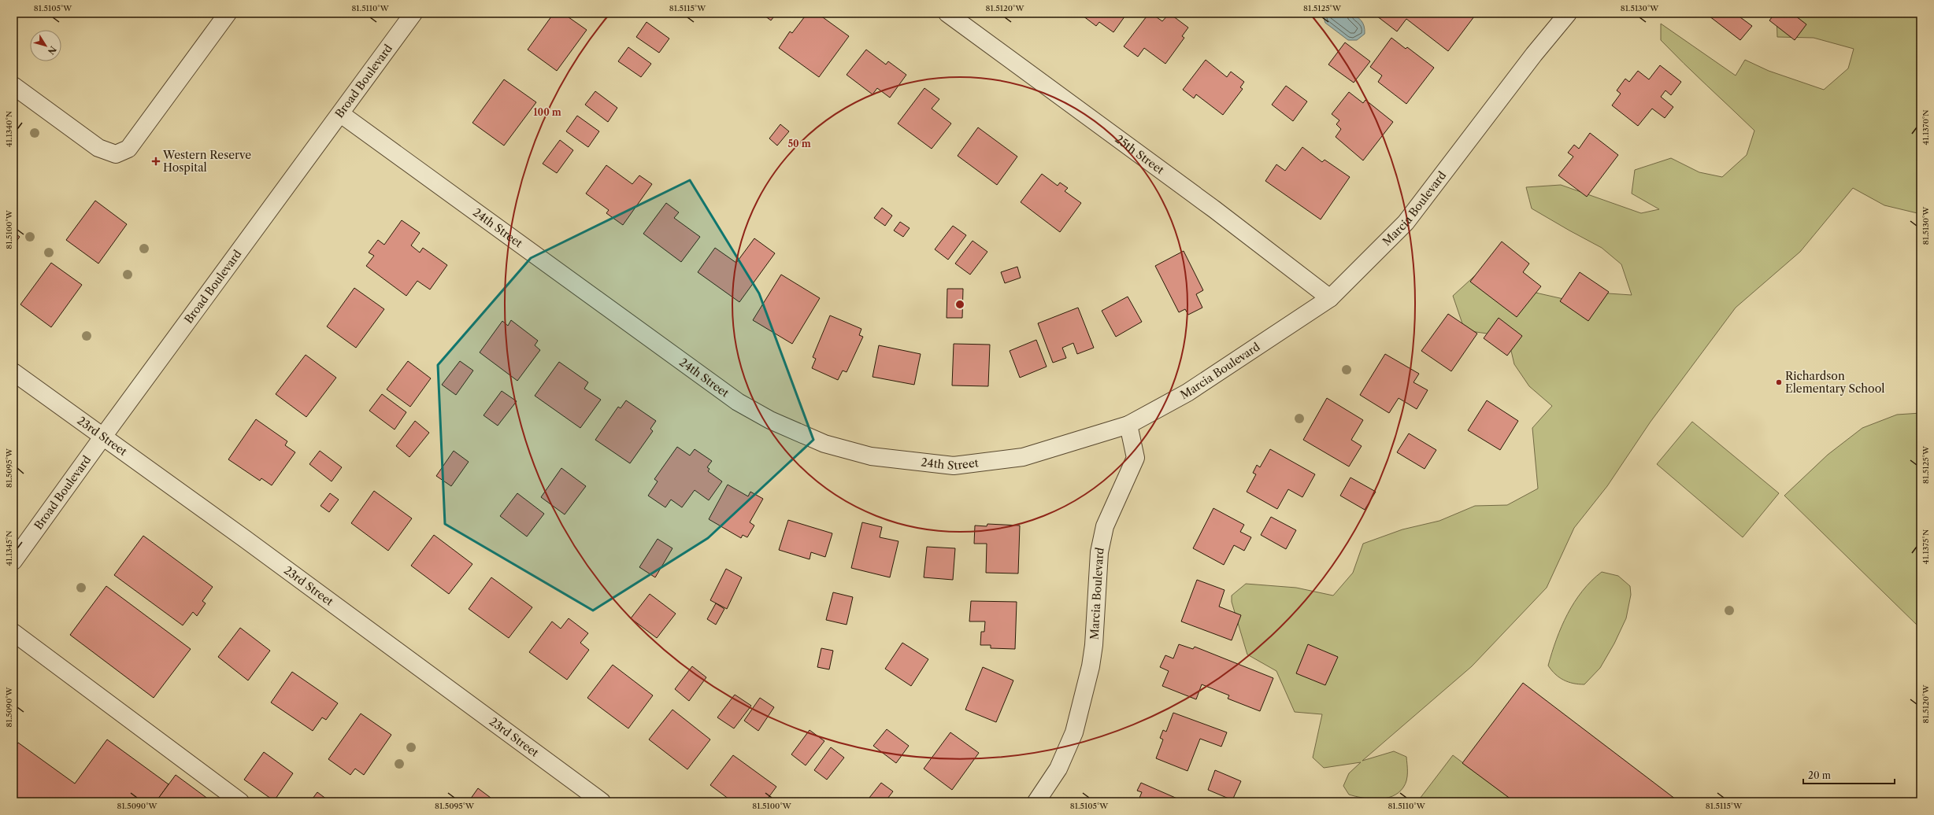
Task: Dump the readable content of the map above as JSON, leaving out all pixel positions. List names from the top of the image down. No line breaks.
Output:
{"streets":{"street":["Broad Boulevard","25th Street","Marcia Boulevard","24th Street","23rd Street"]},"crossings":[["Broad Boulevard","24th Street"],["Broad Boulevard","23rd Street"],["25th Street","Marcia Boulevard"],["Marcia Boulevard","24th Street"]],"places":{"health":["Western Reserve Hospital"],"other":["Richardson Elementary School"]},"scale_bar":"20 m","north":"bottom right","coordinates":["81.5105°W","81.5110°W","81.5115°W","81.5120°W","81.5125°W","81.5130°W","41.1370°N","41.1340°N","81.5100°W","81.5095°W","41.1375°N","41.1345°N","81.5090°W"],"rings":["100 m","50 m"]}
